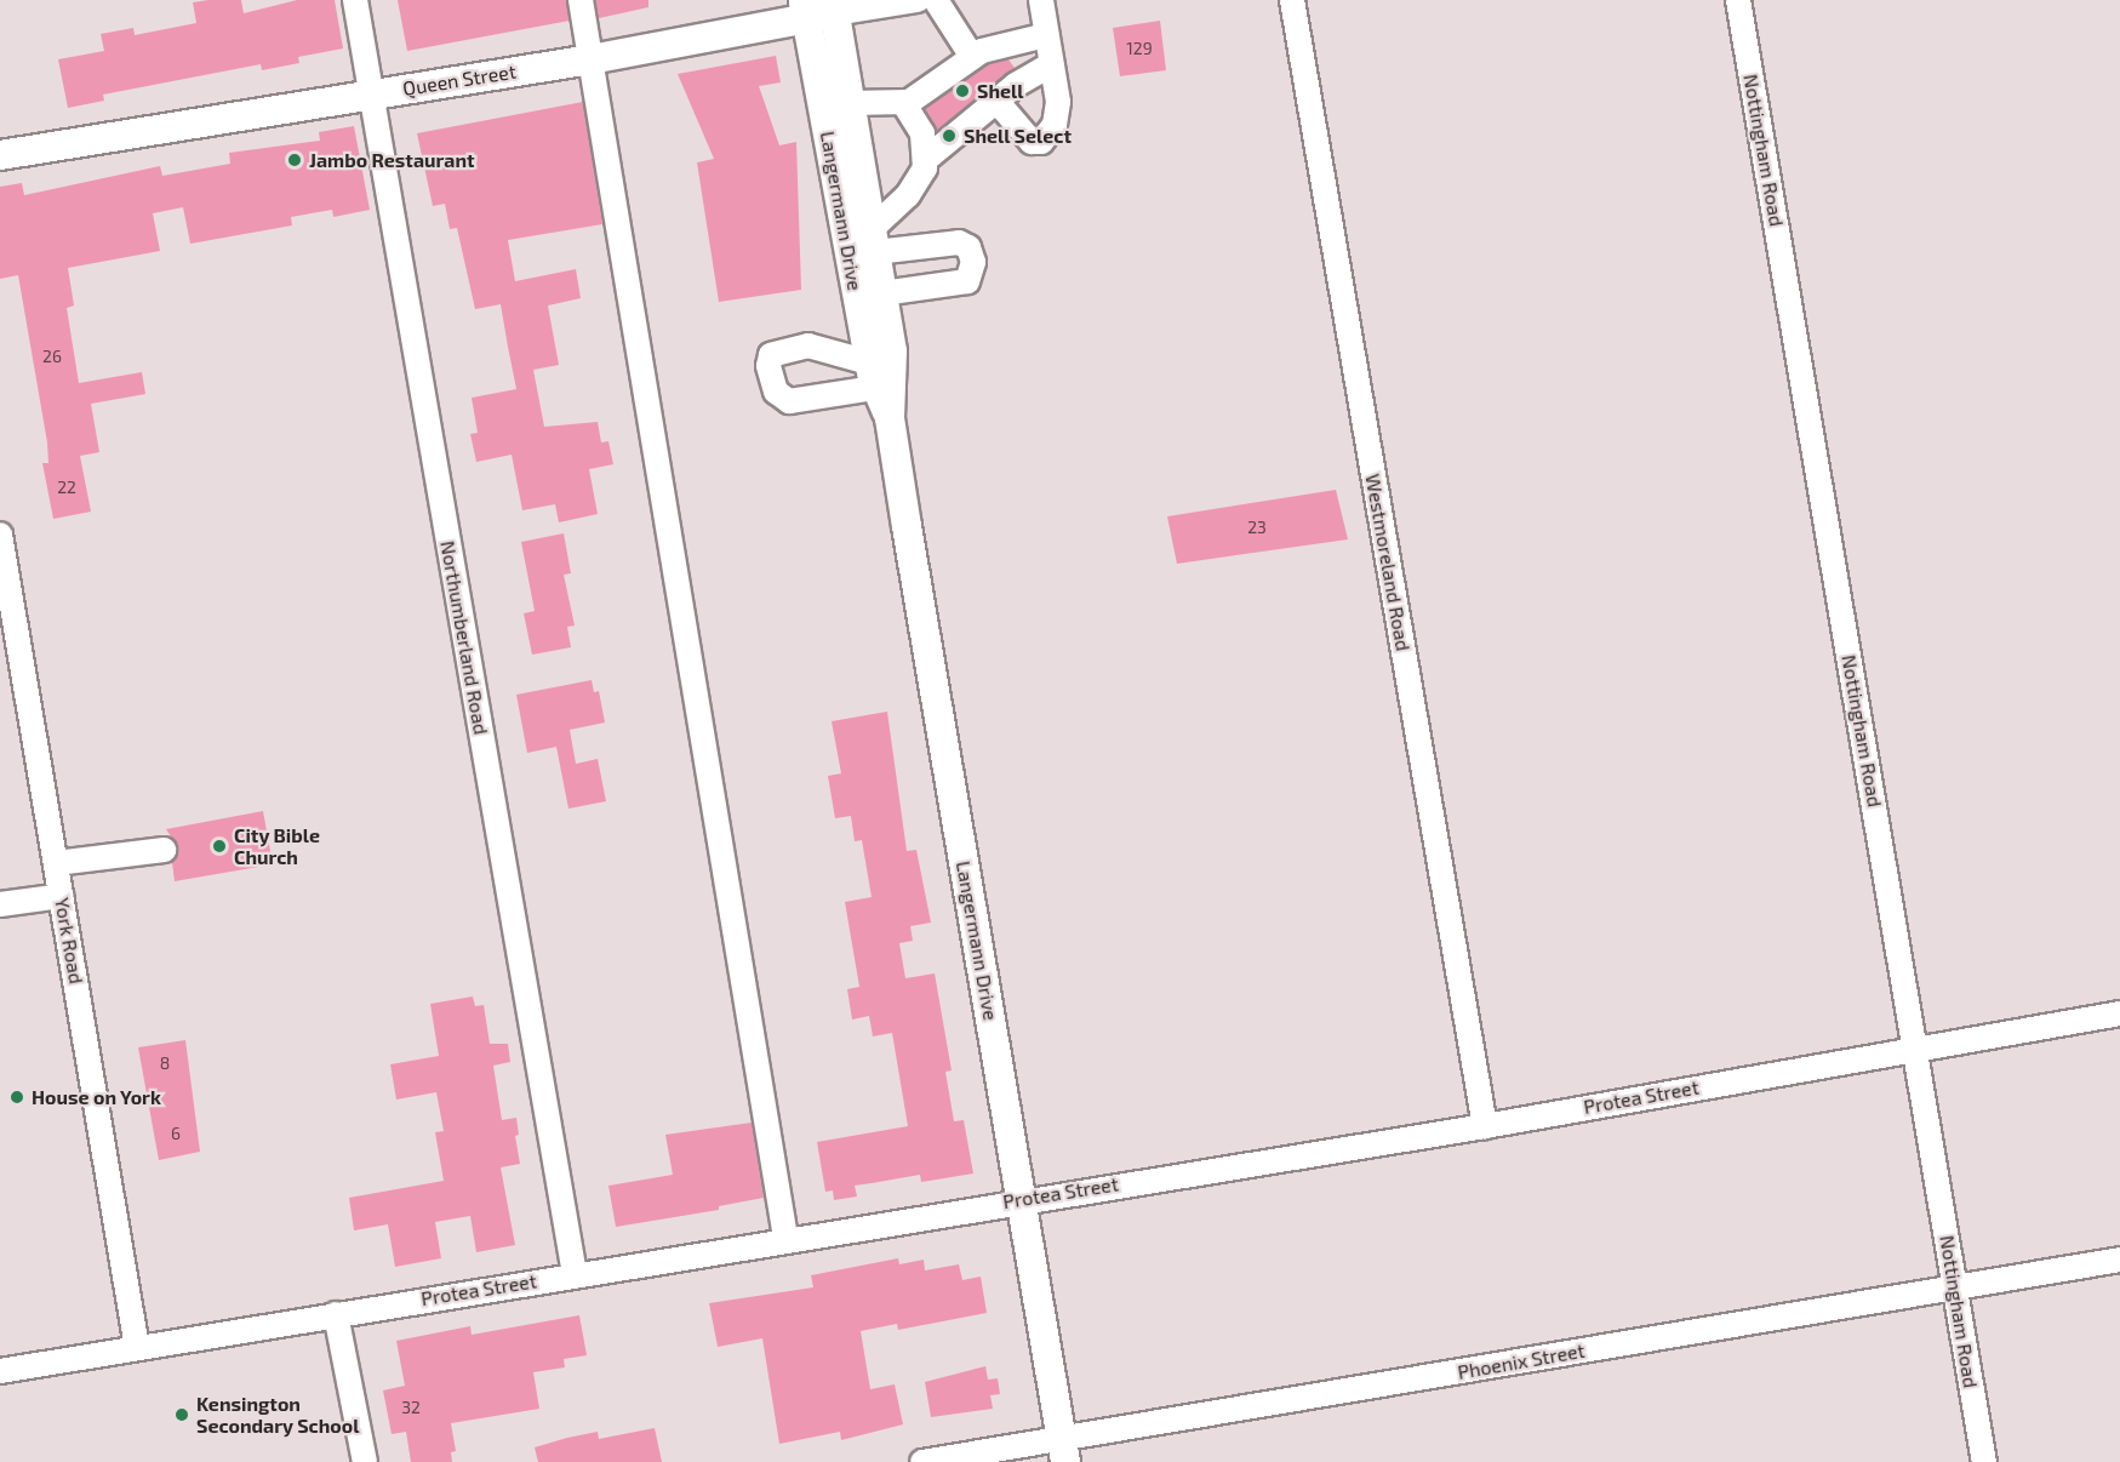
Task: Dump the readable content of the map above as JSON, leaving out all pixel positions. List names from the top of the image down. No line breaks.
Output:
{"streets":{"main road":["Queen Street","Langermann Drive"],"street":["Nottingham Road","Westmoreland Road","Northumberland Road","York Road","Protea Street","Phoenix Street"]},"crossings":[["Queen Street","Langermann Drive"],["Queen Street","Northumberland Road"],["Nottingham Road","Protea Street"],["Nottingham Road","Phoenix Street"],["Langermann Drive","Protea Street"],["Langermann Drive","Phoenix Street"],["Westmoreland Road","Protea Street"],["Northumberland Road","Protea Street"],["York Road","Protea Street"]],"places":["Shell","Shell Select","Jambo Restaurant","City Bible Church","House on York","Kensington Secondary School"],"house_numbers":["129","26","22","23","8","6","32"]}
